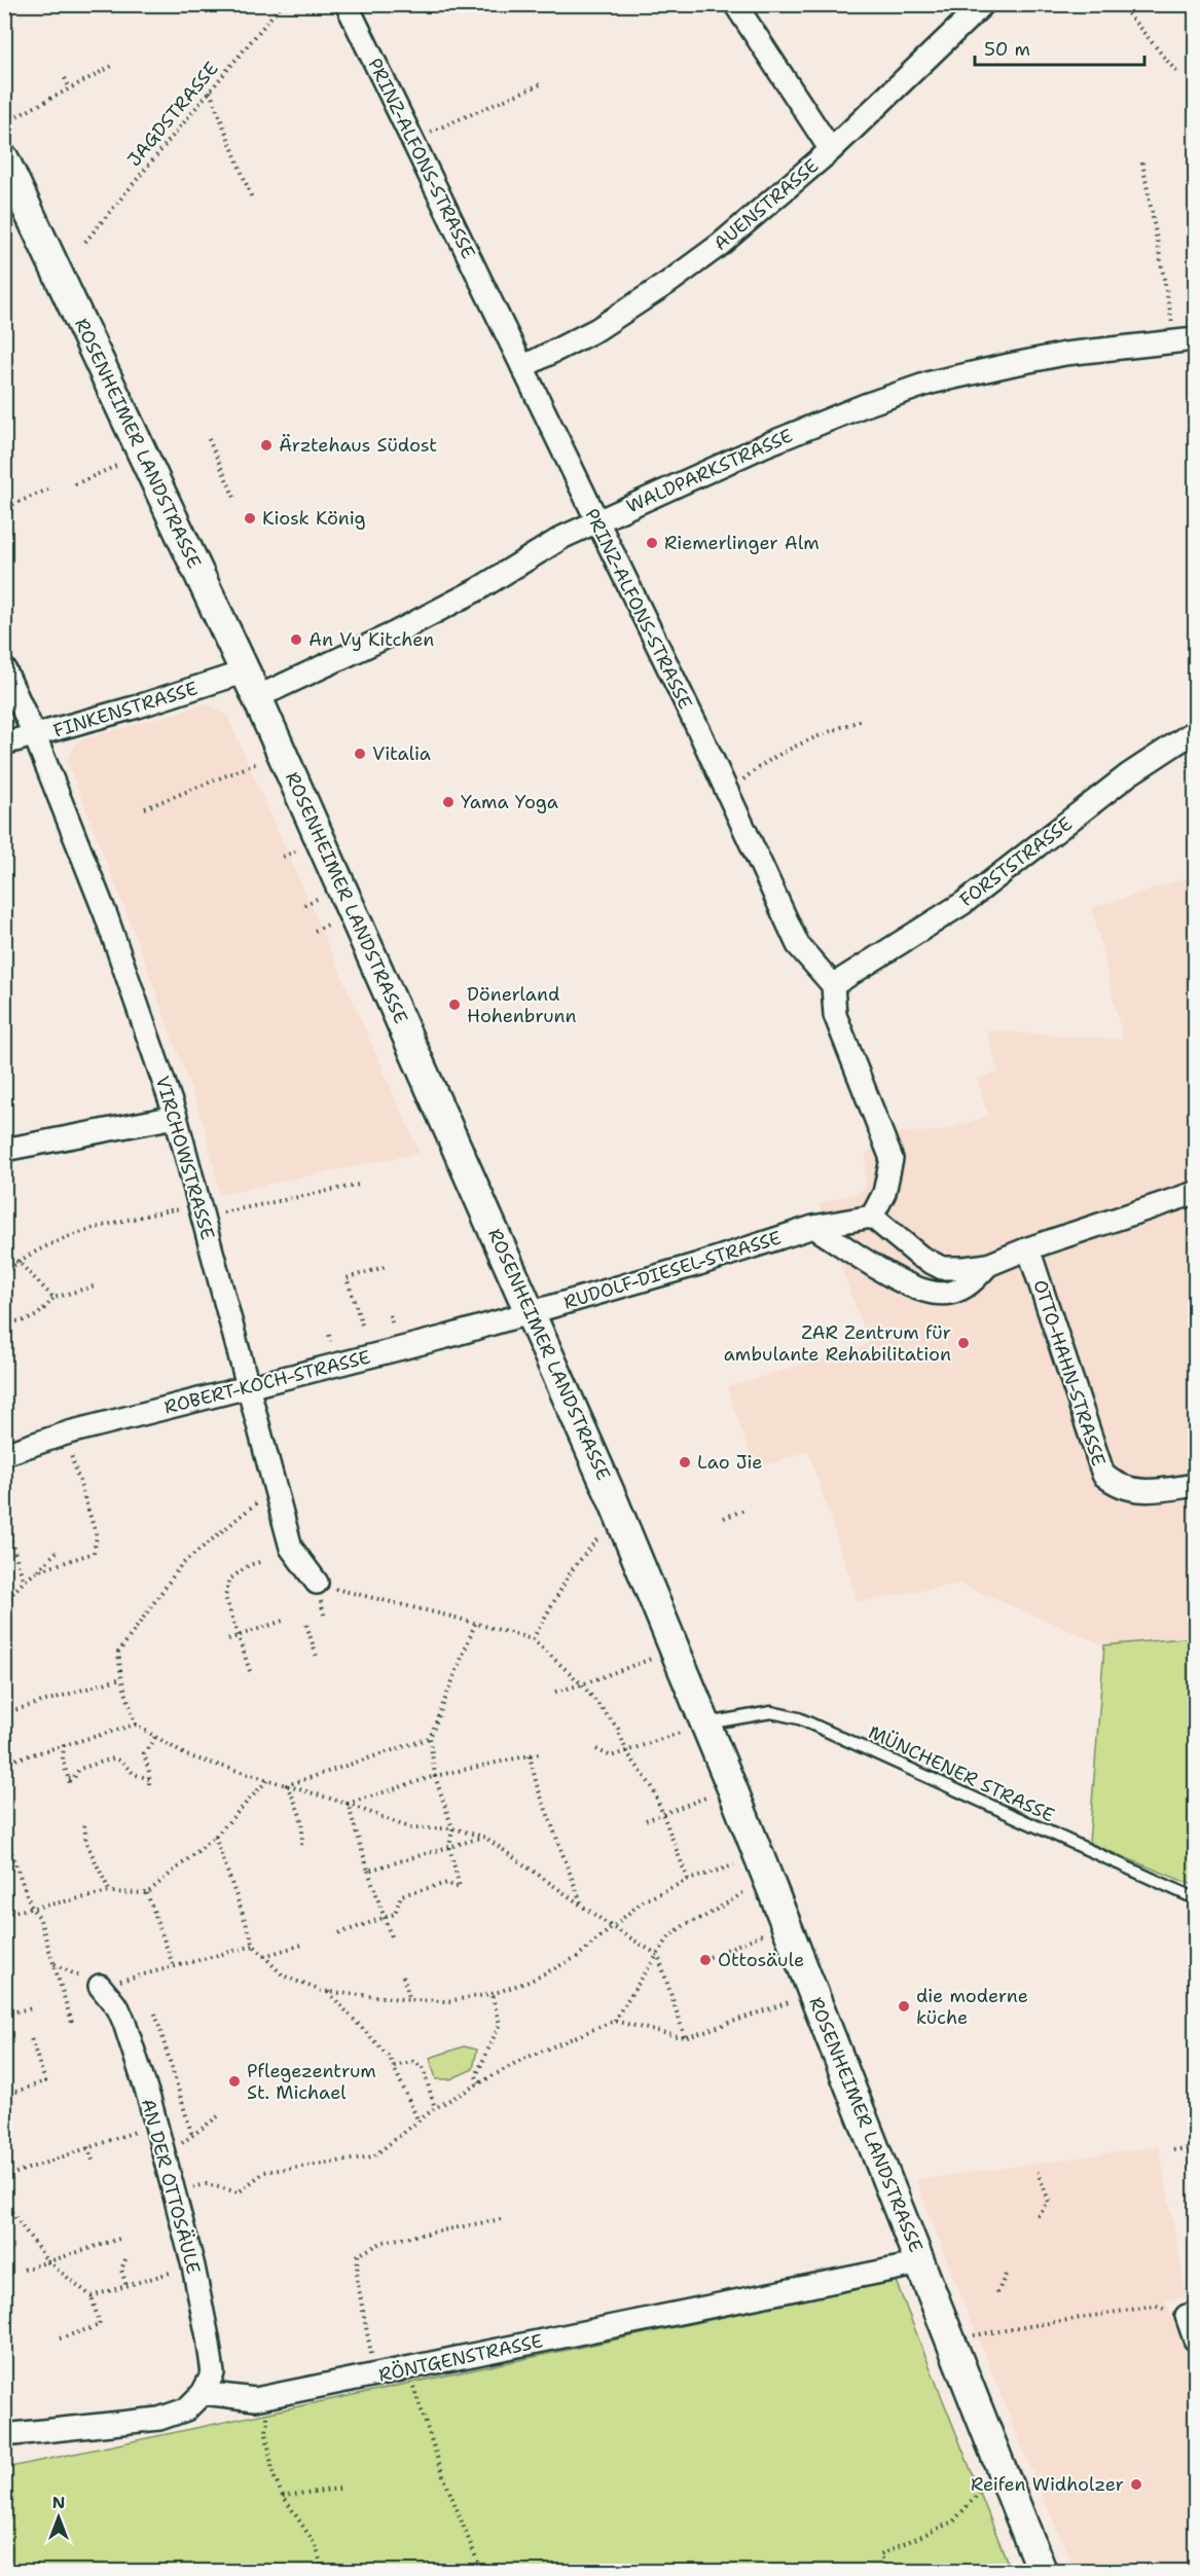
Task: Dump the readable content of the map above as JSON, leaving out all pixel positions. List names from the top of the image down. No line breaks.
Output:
{"streets":{"main road":["ROSENHEIMER LANDSTRASSE"],"street":["PRINZ-ALFONS-STRASSE","AUENSTRASSE","WALDPARKSTRASSE","FINKENSTRASSE","FORSTSTRASSE","VIRCHOWSTRASSE","RUDOLF-DIESEL-STRASSE","OTTO-HAHN-STRASSE","ROBERT-KOCH-STRASSE","AN DER OTTOSÄULE","RÖNTGENSTRASSE"],"lane":["MÜNCHENER STRASSE"],"path":["JAGDSTRASSE"]},"crossings":[["PRINZ-ALFONS-STRASSE","AUENSTRASSE"],["PRINZ-ALFONS-STRASSE","WALDPARKSTRASSE"],["PRINZ-ALFONS-STRASSE","FORSTSTRASSE"],["ROSENHEIMER LANDSTRASSE","WALDPARKSTRASSE"],["ROSENHEIMER LANDSTRASSE","FINKENSTRASSE"],["ROSENHEIMER LANDSTRASSE","RUDOLF-DIESEL-STRASSE"],["ROSENHEIMER LANDSTRASSE","ROBERT-KOCH-STRASSE"],["ROSENHEIMER LANDSTRASSE","MÜNCHENER STRASSE"],["ROSENHEIMER LANDSTRASSE","RÖNTGENSTRASSE"],["WALDPARKSTRASSE","FINKENSTRASSE"],["FINKENSTRASSE","VIRCHOWSTRASSE"],["VIRCHOWSTRASSE","ROBERT-KOCH-STRASSE"],["RUDOLF-DIESEL-STRASSE","ROBERT-KOCH-STRASSE"],["AN DER OTTOSÄULE","RÖNTGENSTRASSE"]],"places":["Ärztehaus Südost","Kiosk König","Riemerlinger Alm","An Vy Kitchen","Vitalia","Yama Yoga","Dönerland Hohenbrunn","ZAR Zentrum für ambulante Rehabilitation","Lao Jie","Ottosäule","die moderne küche","Pflegezentrum St. Michael","Reifen Widholzer"],"scale_bar":"50 m","north":"top"}
